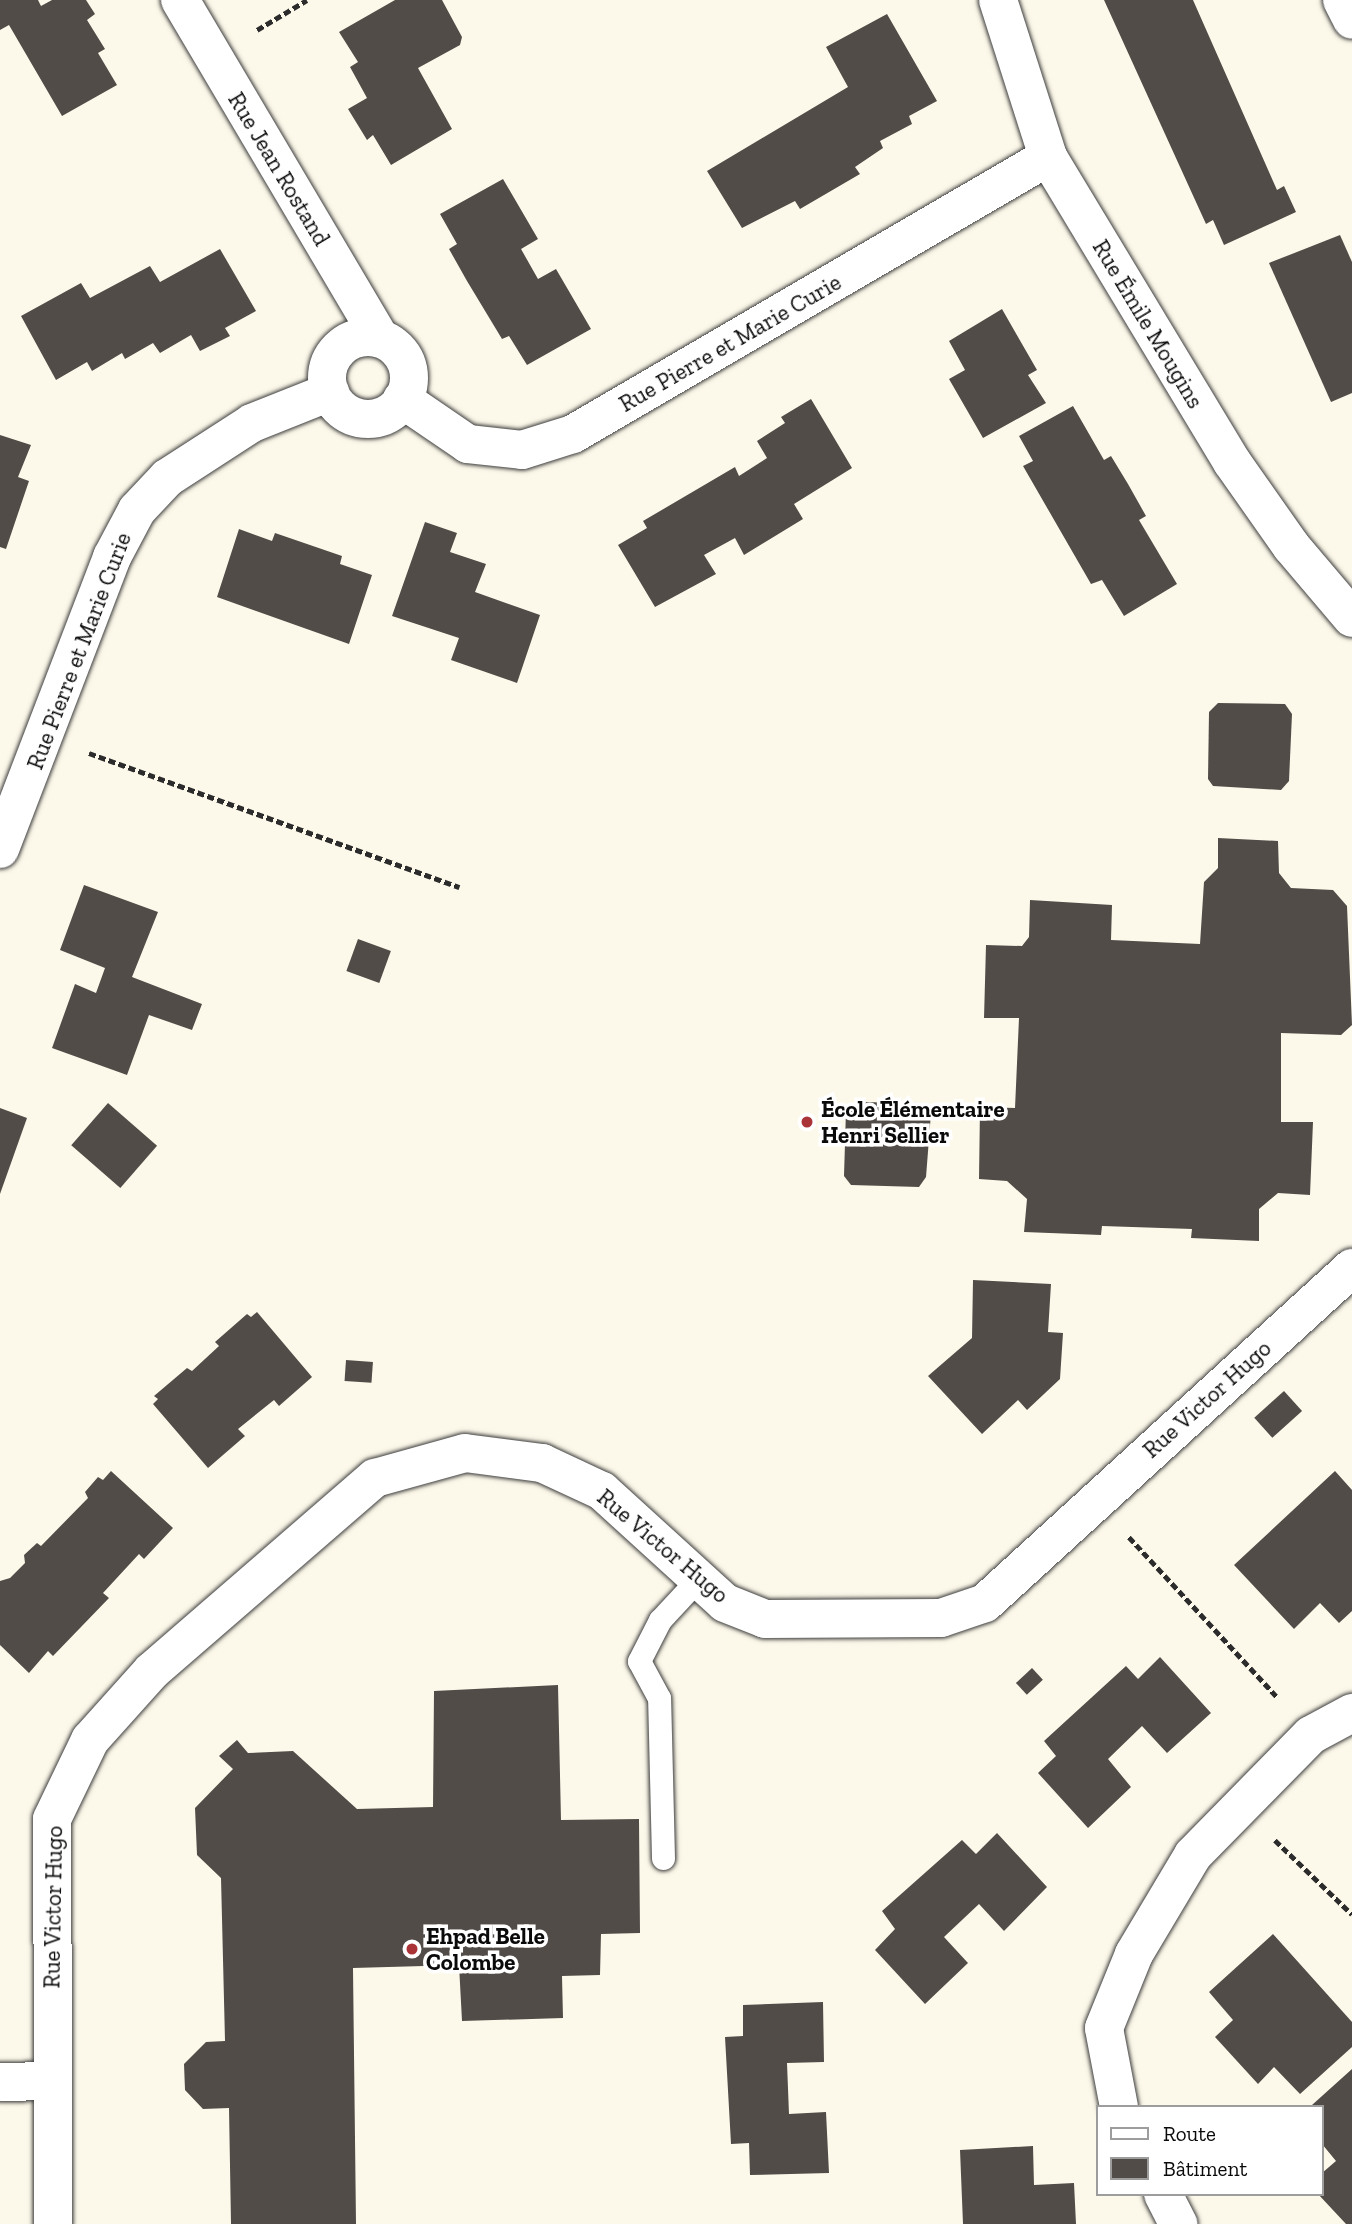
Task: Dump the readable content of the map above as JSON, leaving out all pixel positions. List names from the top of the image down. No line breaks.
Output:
{"streets":{"street":["Rue Jean Rostand","Rue Émile Mougins","Rue Pierre et Marie Curie","Rue Victor Hugo"]},"crossings":[["Rue Jean Rostand","Rue Pierre et Marie Curie"],["Rue Émile Mougins","Rue Pierre et Marie Curie"]],"places":["École Élémentaire Henri Sellier","Ehpad Belle Colombe"],"legend":["Route","Bâtiment"]}
